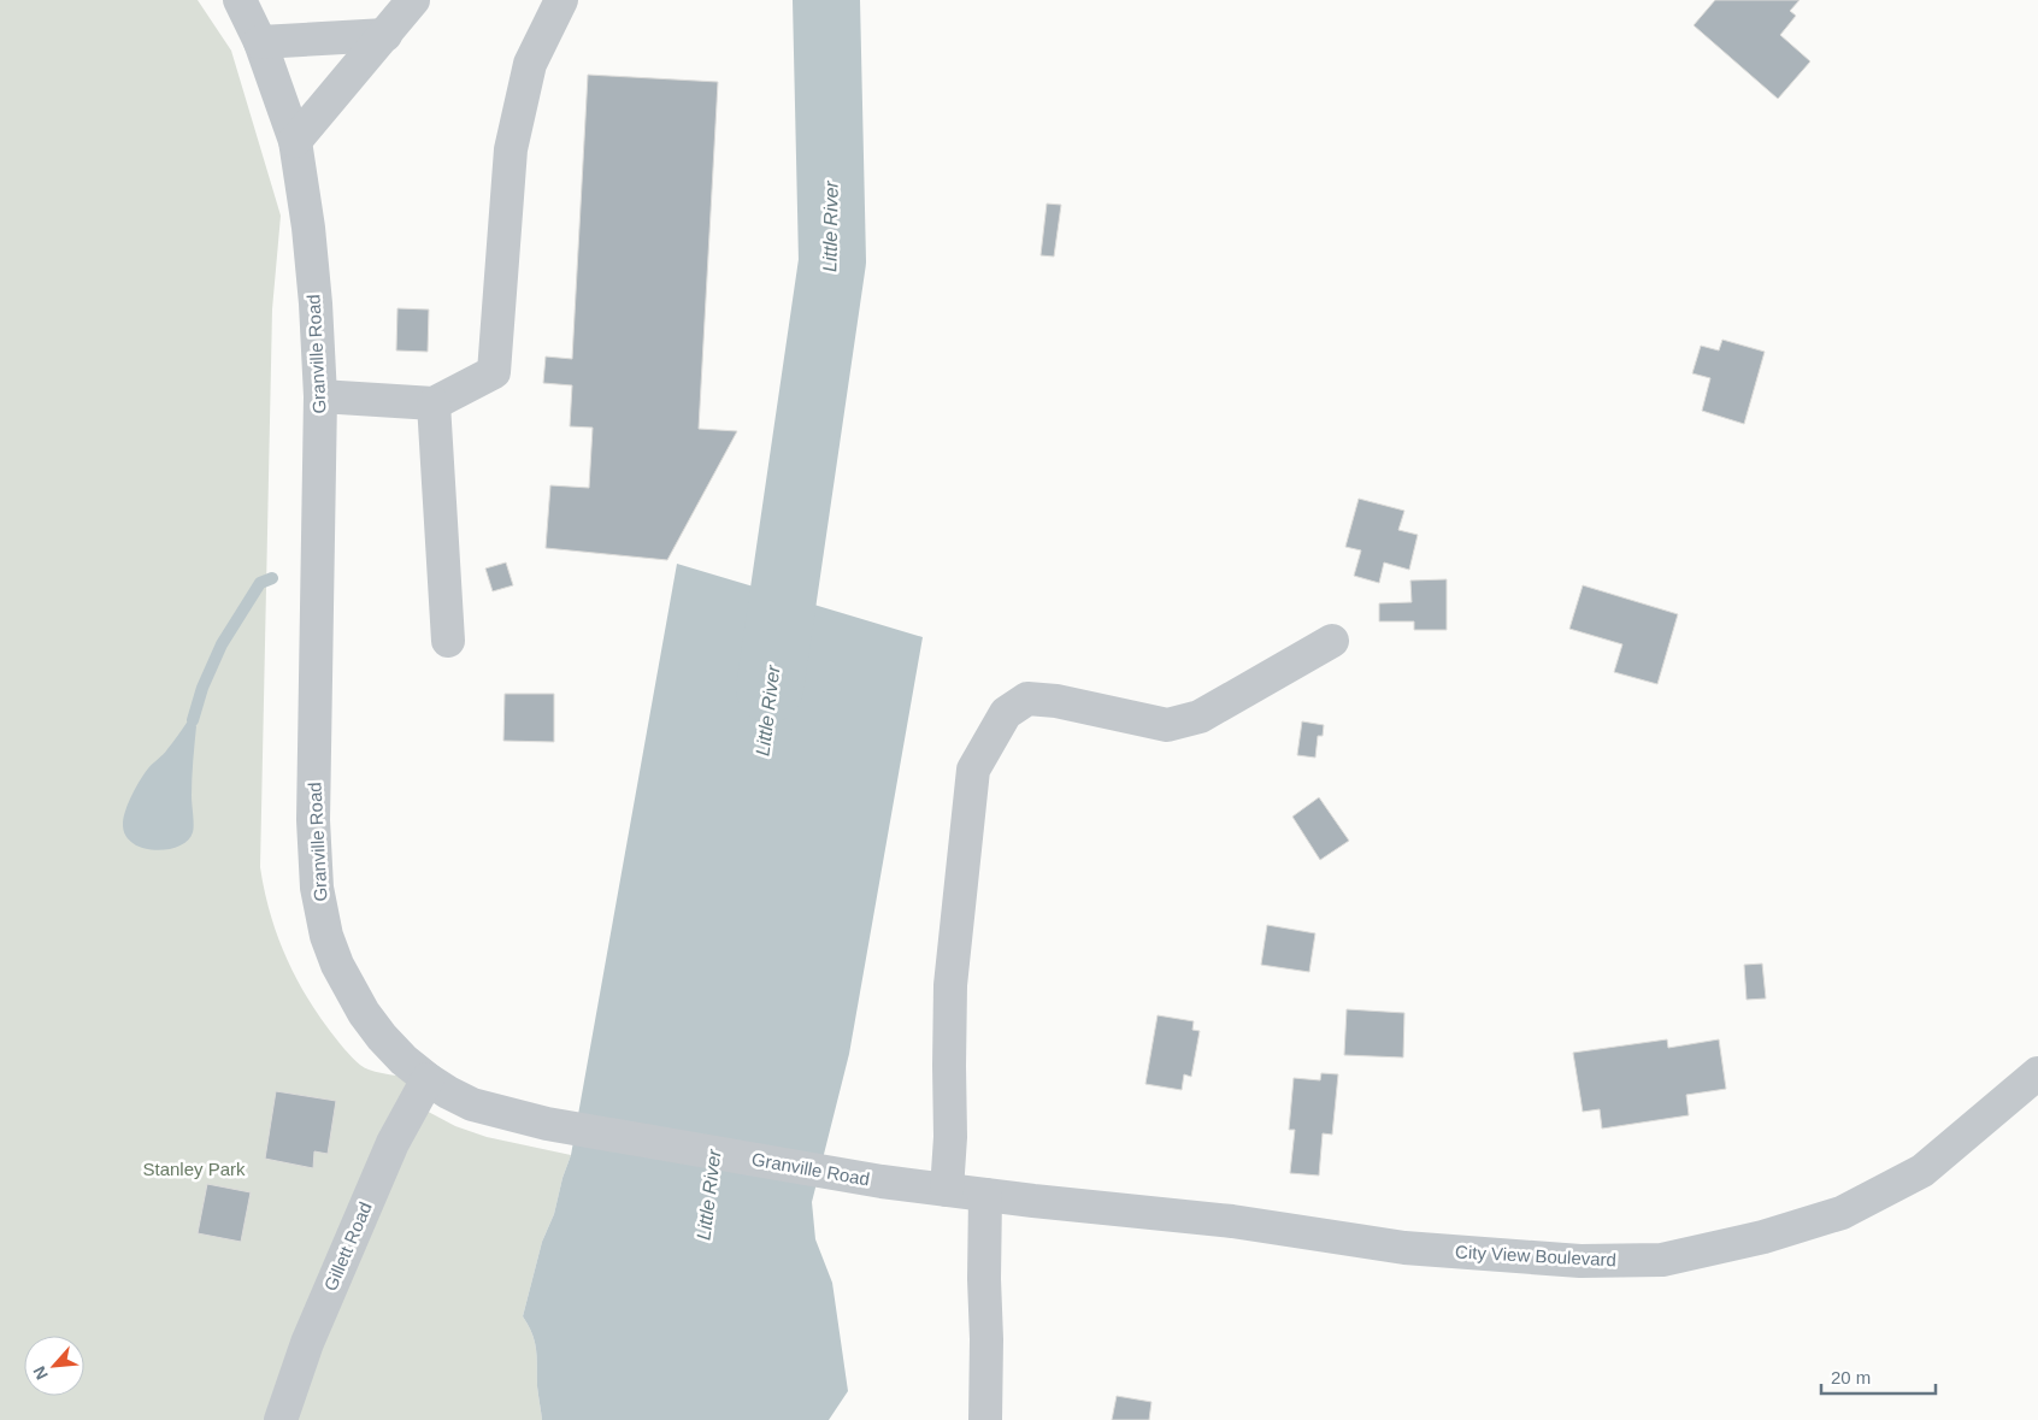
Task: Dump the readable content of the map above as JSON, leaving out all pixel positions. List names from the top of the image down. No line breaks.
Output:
{"streets":{"street":["Granville Road","Gillett Road","City View Boulevard"]},"crossings":[["Granville Road","Gillett Road"],["Granville Road","City View Boulevard"]],"water":["Little River"],"parks":["Stanley Park"],"scale_bar":"20 m","north":"bottom left"}
